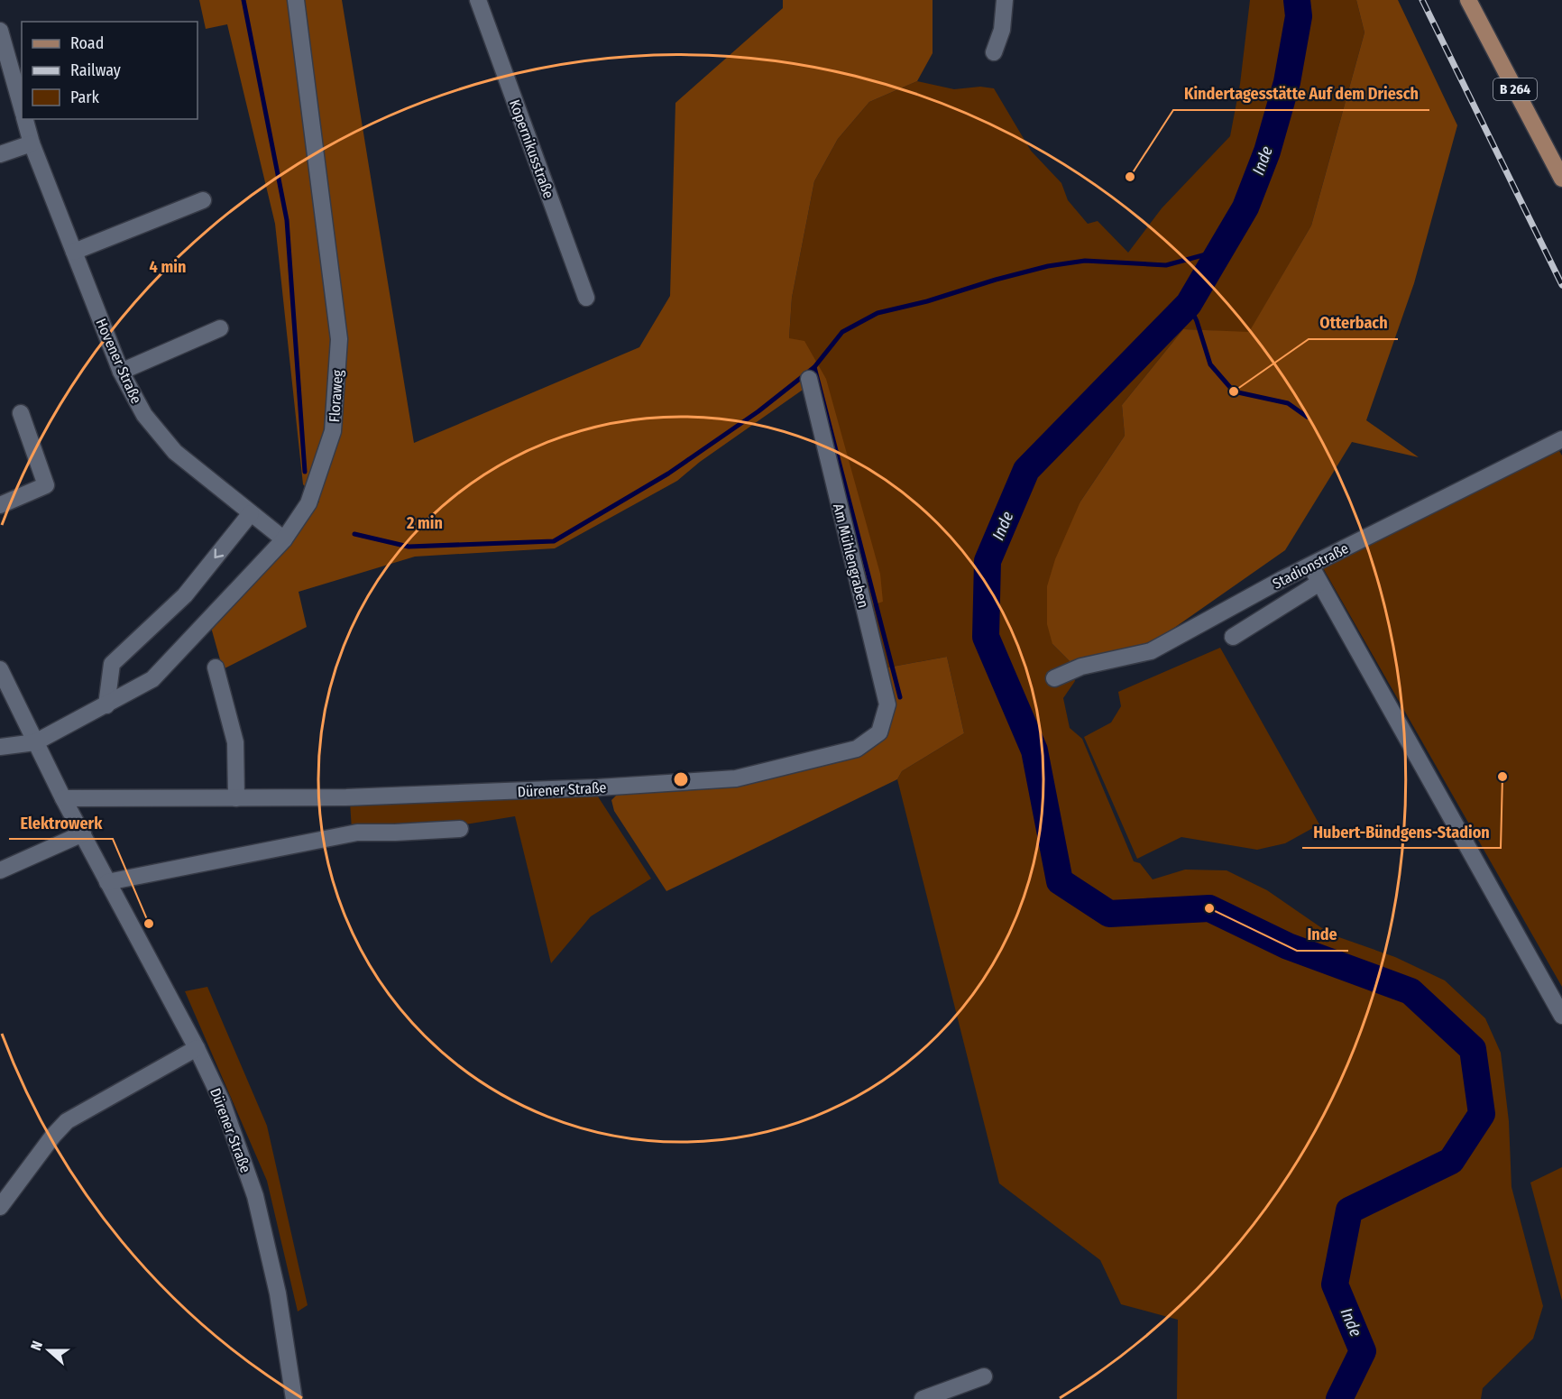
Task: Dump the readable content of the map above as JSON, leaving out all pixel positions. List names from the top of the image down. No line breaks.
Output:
{"streets":{"main road":["B 264"],"street":["Kopernikusstraße","Hovener Straße","Floraweg","Am Mühlengraben","Stadionstraße","Dürener Straße"]},"crossings":[["Hovener Straße","Floraweg"],["Floraweg","Dürener Straße"],["Am Mühlengraben","Dürener Straße"]],"water":["Inde"],"places":["Kindertagesstätte Auf dem Driesch","Otterbach","Hubert-Bündgens-Stadion","Inde","Elektrowerk"],"legend":["Road","Railway","Park"],"north":"left","rings":["4 min","2 min"]}
